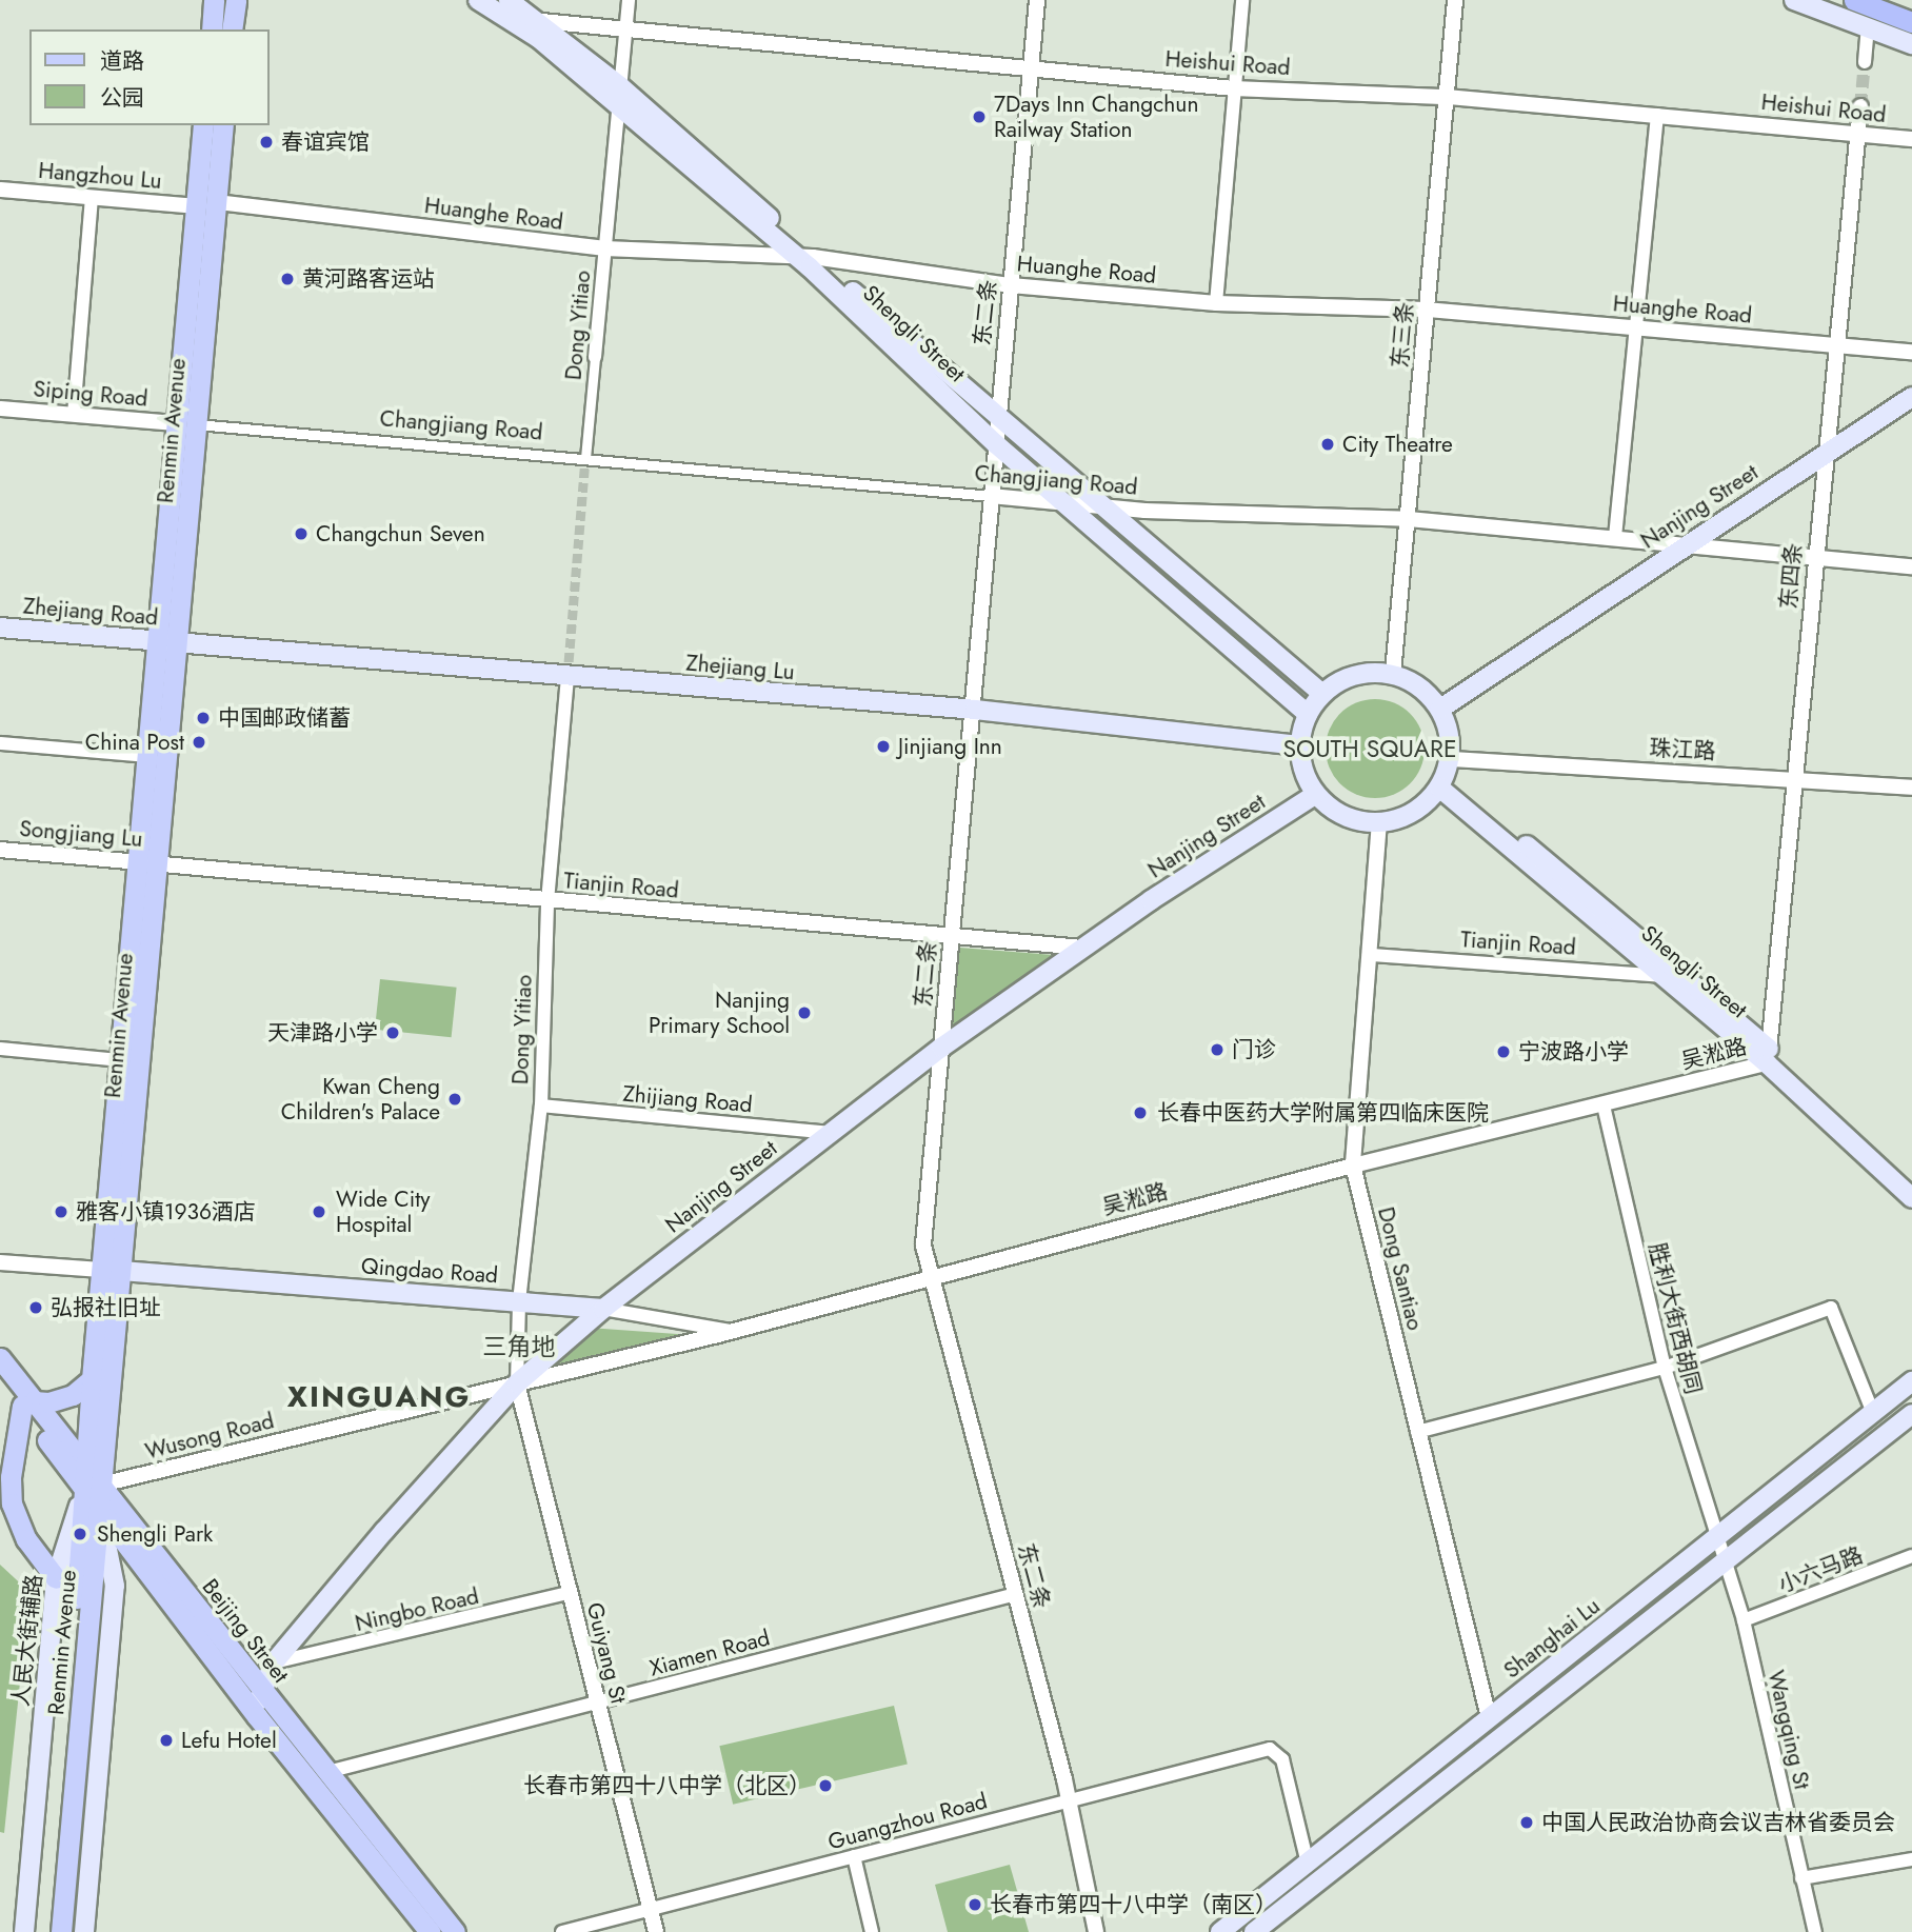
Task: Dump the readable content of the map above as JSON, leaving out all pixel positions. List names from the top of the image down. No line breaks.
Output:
{"streets":{"main road":["Shengli Street","Renmin Avenue","Nanjing Street","Zhejiang Road","Zhejiang Lu","Qingdao Road","Beijing Street","Shanghai Lu","人民大街辅路"],"street":["Heishui Road","Hangzhou Lu","Huanghe Road","东二条","Dong Yitiao","东三条","Siping Road","Changjiang Road","东四条","珠江路","Songjiang Lu","Tianjin Road","吴淞路","Zhijiang Road","Dong Santiao","胜利大街西胡同","Wusong Road","小六马路","Ningbo Road","Guiyang St","Xiamen Road","Wangqing St","Guangzhou Road"]},"crossings":[["Heishui Road","东二条"],["Heishui Road","Dong Yitiao"],["Heishui Road","Shengli Street"],["Heishui Road","东三条"],["Heishui Road","东四条"],["Hangzhou Lu","Huanghe Road"],["Hangzhou Lu","Renmin Avenue"],["Huanghe Road","东二条"],["Huanghe Road","Dong Yitiao"],["Huanghe Road","Shengli Street"],["Huanghe Road","东三条"],["Huanghe Road","Renmin Avenue"],["Huanghe Road","东四条"],["东二条","Shengli Street"],["东二条","Changjiang Road"],["东二条","Nanjing Street"],["东二条","Zhejiang Lu"],["东二条","Tianjin Road"],["东二条","吴淞路"],["东二条","Xiamen Road"],["东二条","Guangzhou Road"],["Dong Yitiao","Shengli Street"],["Dong Yitiao","Changjiang Road"],["Dong Yitiao","Nanjing Street"],["Dong Yitiao","Zhejiang Lu"],["Dong Yitiao","Tianjin Road"],["Dong Yitiao","吴淞路"],["Dong Yitiao","Zhijiang Road"],["Dong Yitiao","Qingdao Road"],["Dong Yitiao","Wusong Road"],["Dong Yitiao","Guiyang St"],["Shengli Street","东三条"],["Shengli Street","Changjiang Road"],["Shengli Street","Nanjing Street"],["Shengli Street","东四条"],["Shengli Street","Zhejiang Lu"],["Shengli Street","珠江路"],["Shengli Street","Tianjin Road"],["Shengli Street","吴淞路"],["Shengli Street","Dong Santiao"],["东三条","Changjiang Road"],["东三条","Nanjing Street"],["东三条","Zhejiang Lu"],["东三条","珠江路"],["东三条","Dong Santiao"],["Siping Road","Changjiang Road"],["Siping Road","Renmin Avenue"],["Changjiang Road","Renmin Avenue"],["Changjiang Road","Nanjing Street"],["Changjiang Road","东四条"],["Renmin Avenue","Zhejiang Road"],["Renmin Avenue","Zhejiang Lu"],["Renmin Avenue","Songjiang Lu"],["Renmin Avenue","Tianjin Road"],["Renmin Avenue","Qingdao Road"],["Renmin Avenue","Wusong Road"],["Renmin Avenue","Beijing Street"],["Renmin Avenue","人民大街辅路"],["Nanjing Street","东四条"],["Nanjing Street","Zhejiang Lu"],["Nanjing Street","珠江路"],["Nanjing Street","Tianjin Road"],["Nanjing Street","吴淞路"],["Nanjing Street","Zhijiang Road"],["Nanjing Street","Dong Santiao"],["Nanjing Street","Qingdao Road"],["Nanjing Street","Wusong Road"],["Nanjing Street","Ningbo Road"],["Nanjing Street","Beijing Street"],["Nanjing Street","Guiyang St"],["东四条","珠江路"],["东四条","吴淞路"],["Zhejiang Road","Zhejiang Lu"],["Zhejiang Lu","珠江路"],["Zhejiang Lu","Dong Santiao"],["珠江路","Dong Santiao"],["Songjiang Lu","Tianjin Road"],["Tianjin Road","Dong Santiao"],["吴淞路","Dong Santiao"],["吴淞路","Qingdao Road"],["吴淞路","胜利大街西胡同"],["吴淞路","Wusong Road"],["吴淞路","Guiyang St"],["Dong Santiao","Shanghai Lu"],["胜利大街西胡同","Shanghai Lu"],["胜利大街西胡同","Wangqing St"],["Wusong Road","Beijing Street"],["Wusong Road","人民大街辅路"],["Wusong Road","Guiyang St"],["小六马路","Wangqing St"],["Ningbo Road","Guiyang St"],["Beijing Street","人民大街辅路"],["Beijing Street","Xiamen Road"],["Shanghai Lu","Wangqing St"],["Shanghai Lu","Guangzhou Road"],["Guiyang St","Xiamen Road"],["Guiyang St","Guangzhou Road"]],"districts":["SOUTH SQUARE","三角地","XINGUANG"],"places":["7Days Inn Changchun Railway Station","春谊宾馆","黄河路客运站","City Theatre","Changchun Seven","中国邮政储蓄","China Post","Jinjiang Inn","Nanjing Primary School","天津路小学","门诊","宁波路小学","Kwan Cheng Children's Palace","长春中医药大学附属第四临床医院","雅客小镇1936酒店","Wide City Hospital","弘报社旧址","Shengli Park","Lefu Hotel","长春市第四十八中学（北区）","中国人民政治协商会议吉林省委员会","长春市第四十八中学（南区）"],"legend":["道路","公园"]}
